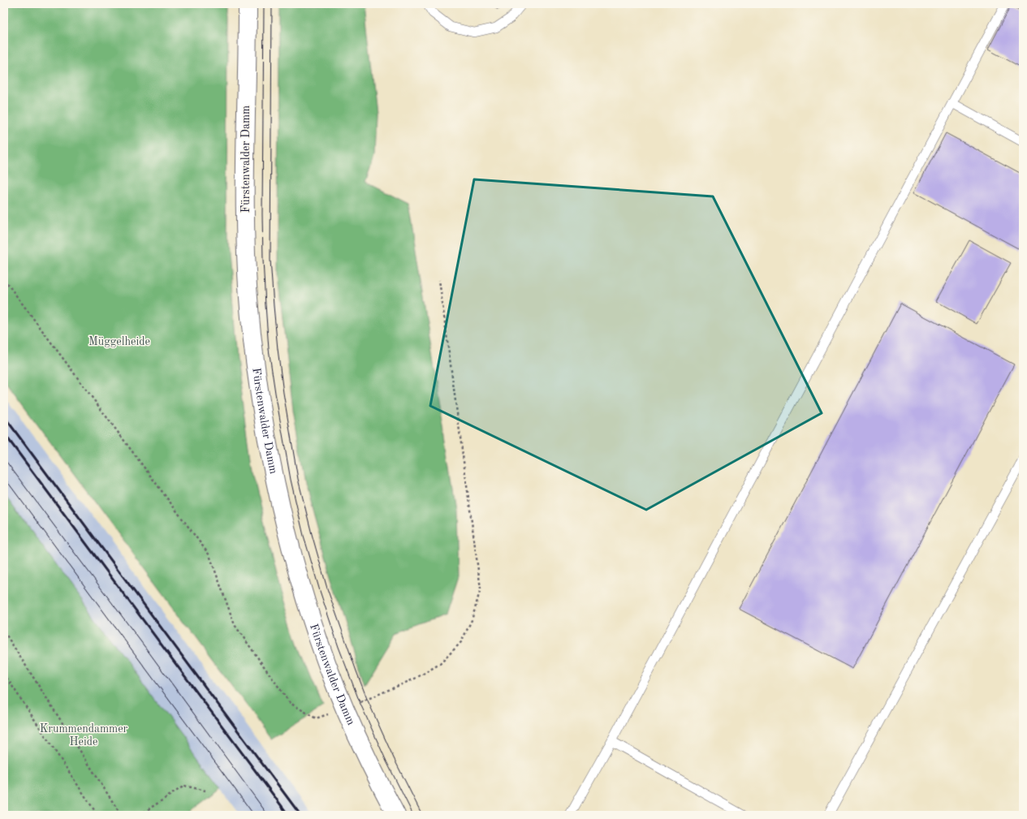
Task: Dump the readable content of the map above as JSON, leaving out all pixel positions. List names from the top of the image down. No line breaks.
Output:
{"streets":{"main road":["Fürstenwalder Damm"]},"parks":["Müggelheide","Krummendammer Heide"]}
